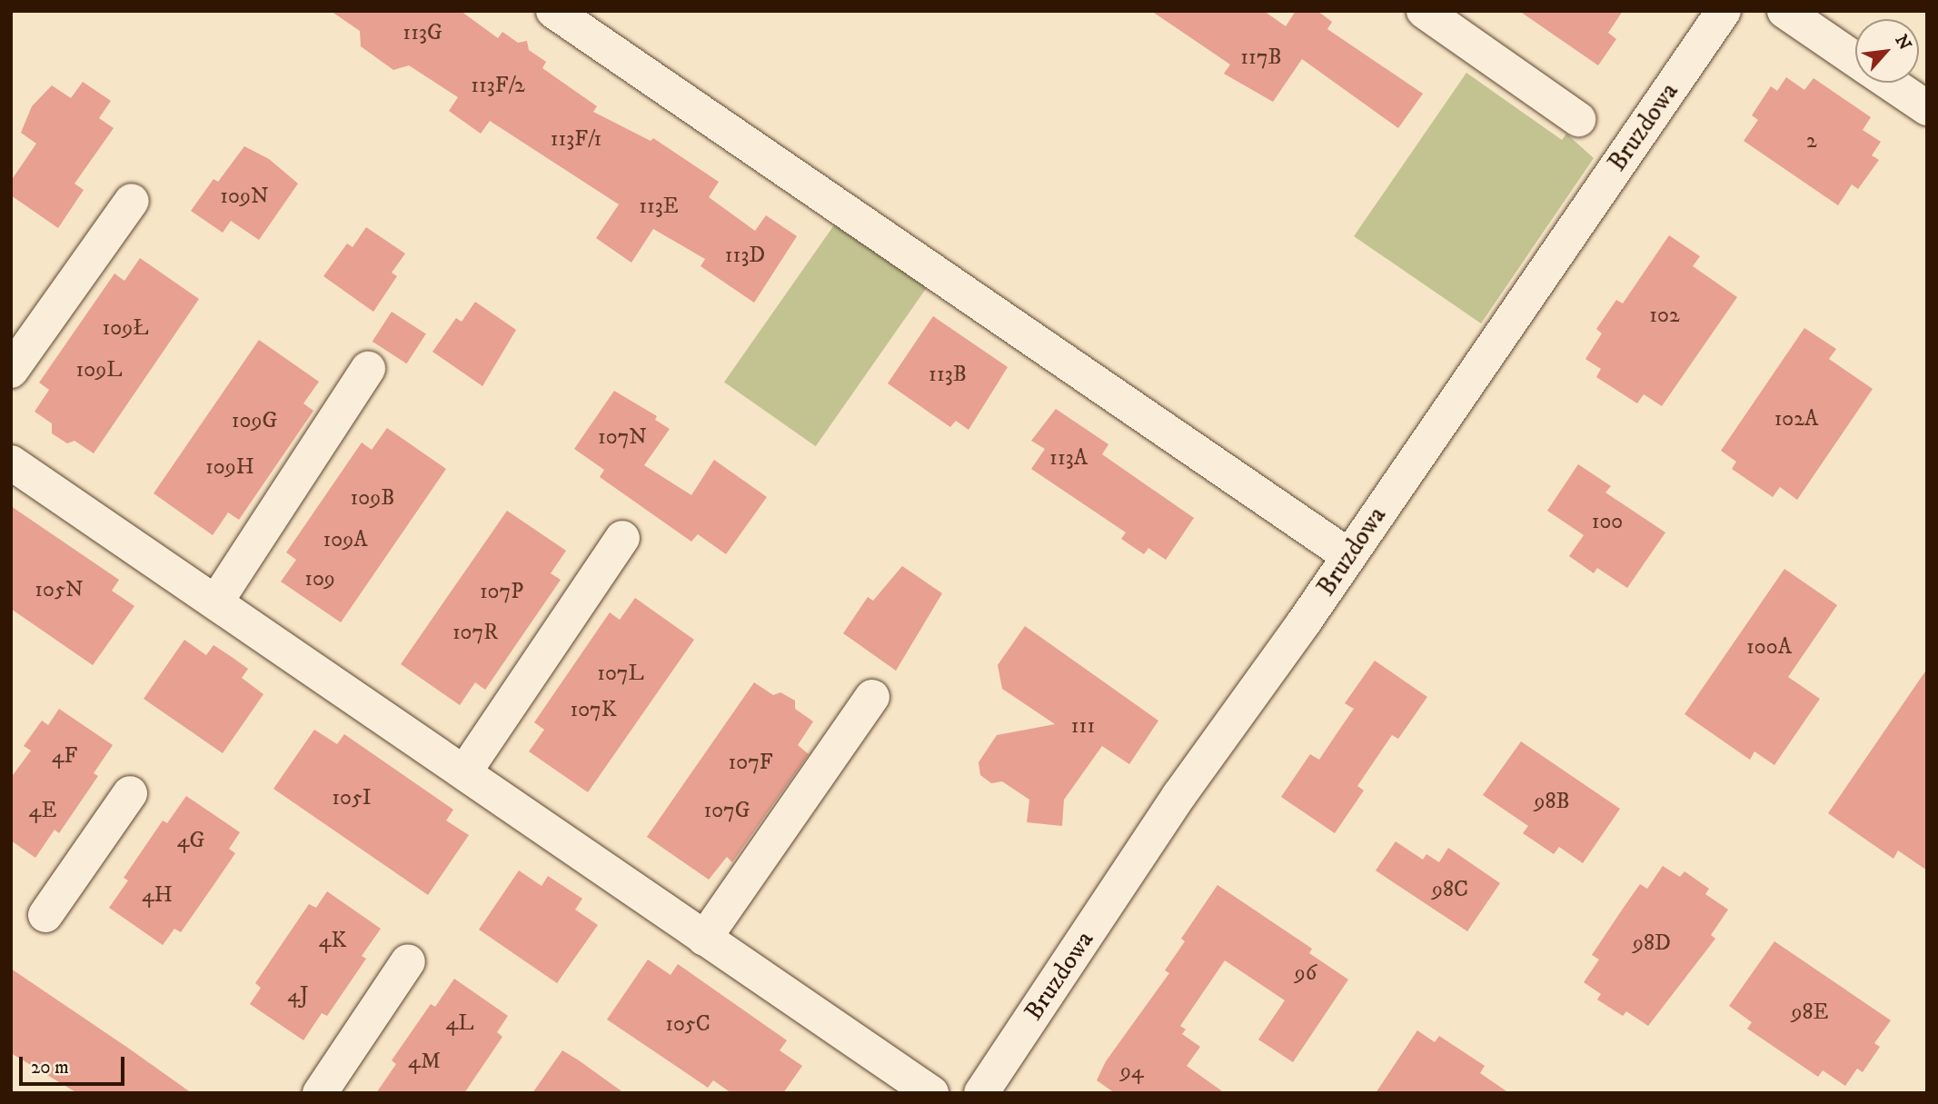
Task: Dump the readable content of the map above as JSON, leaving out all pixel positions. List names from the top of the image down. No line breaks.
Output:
{"streets":{"street":["Bruzdowa"]},"house_numbers":["113G","117B","113F/2","113F/1","2","109N","113E","113D","102","109Ł","109L","113B","102A","109G","107N","113A","109H","109B","100","109A","109","105N","107P","107R","100A","107L","107K","111","4F","107F","105I","98B","4E","107G","4G","98C","4H","4K","98D","96","4J","98E","4L","105C","4M","94"],"scale_bar":"20 m","north":"top right"}
